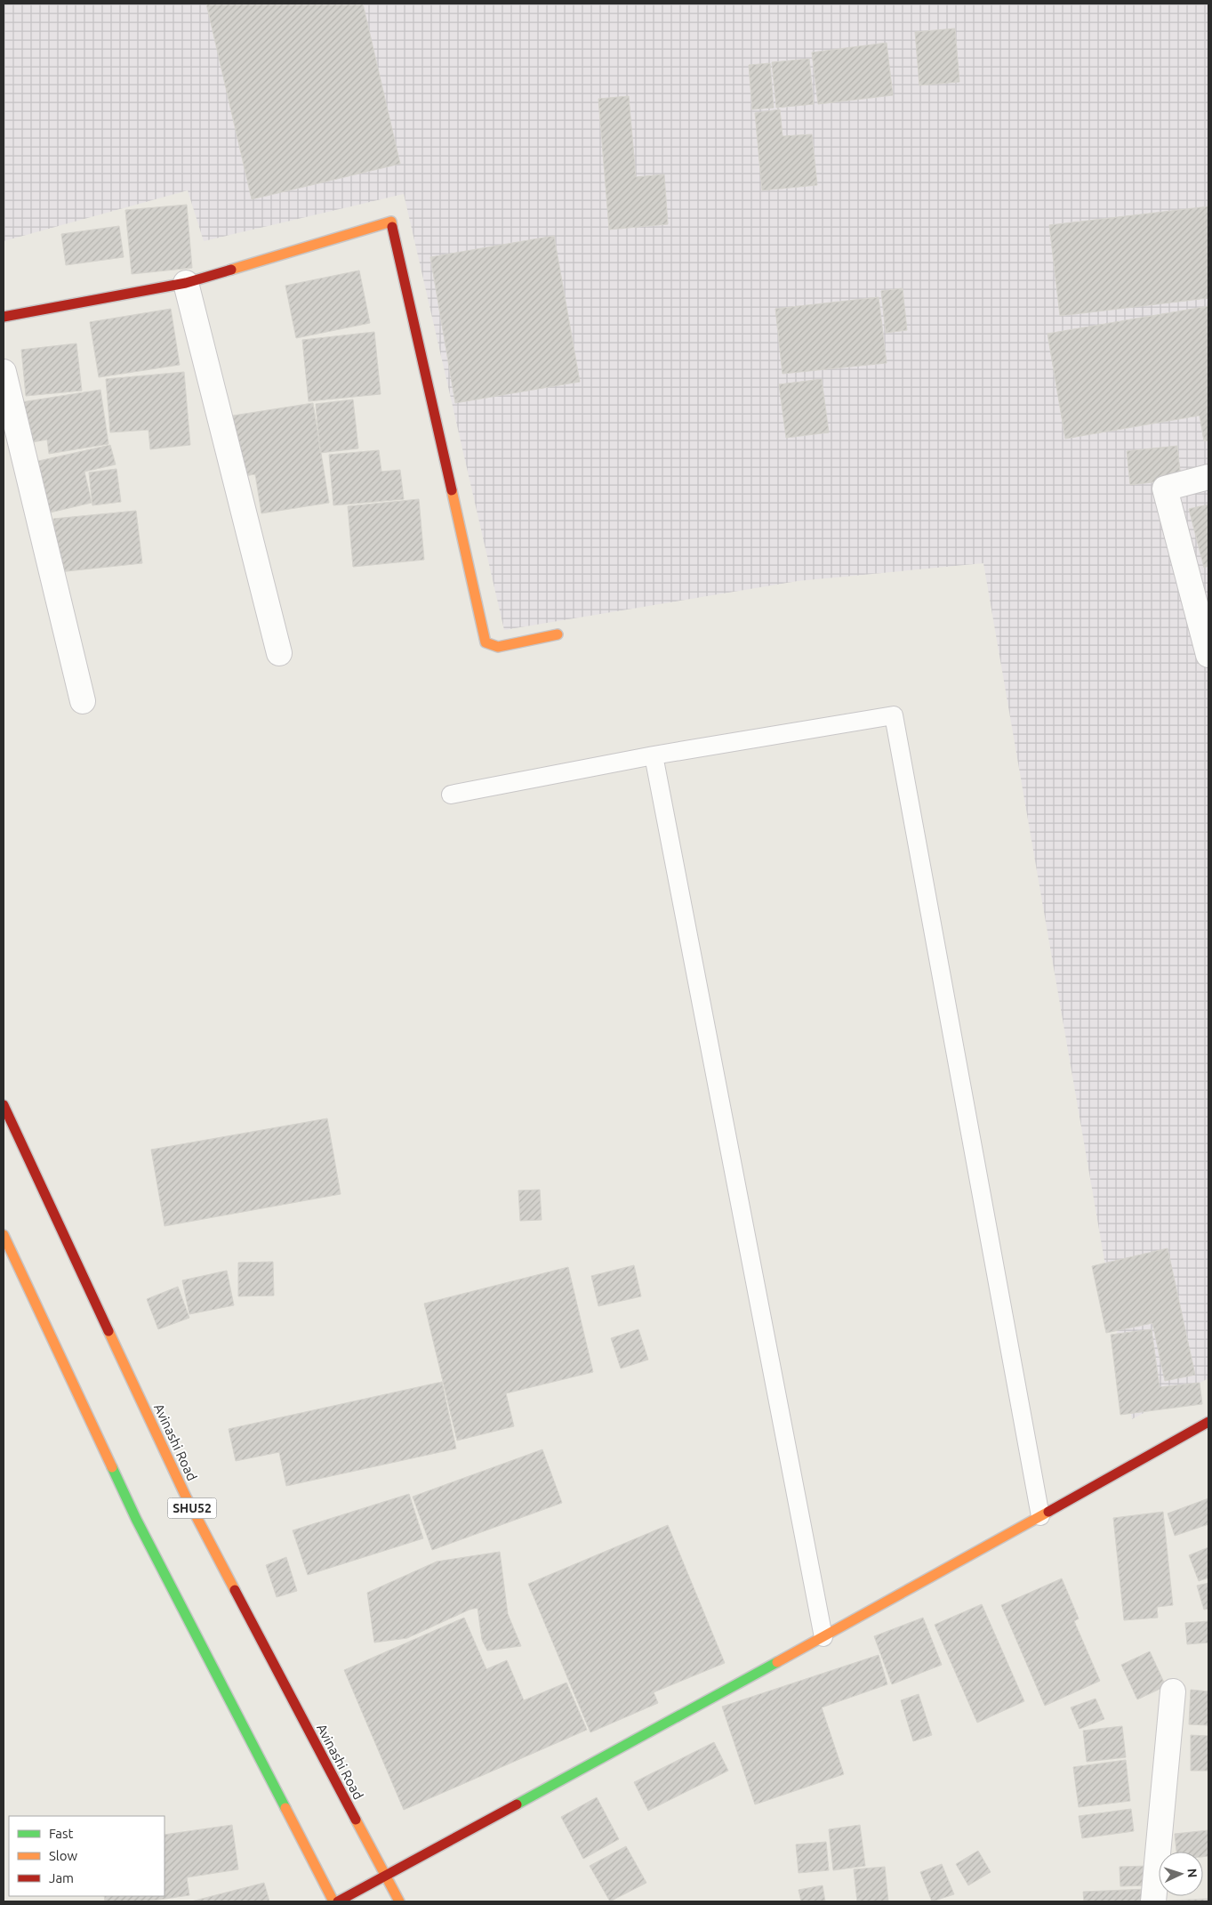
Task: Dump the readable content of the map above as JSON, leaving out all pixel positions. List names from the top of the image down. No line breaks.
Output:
{"streets":{"street":["Avinashi Road","SHU52"]},"legend":["Fast","Slow","Jam"],"north":"right"}
